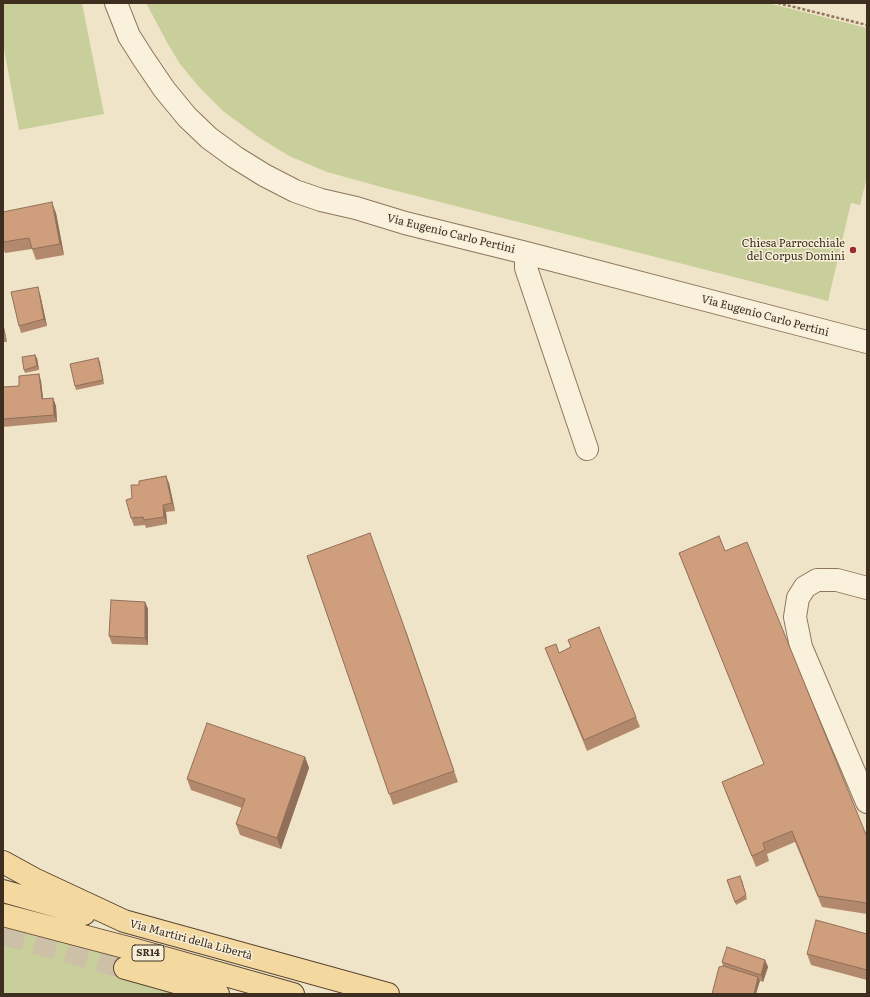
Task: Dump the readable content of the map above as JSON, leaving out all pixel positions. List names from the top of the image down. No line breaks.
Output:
{"streets":{"main road":["Via Martiri della Libertà","SR14"],"street":["Via Eugenio Carlo Pertini"]},"crossings":[["Via Martiri della Libertà","SR14"]],"places":["Chiesa Parrocchiale del Corpus Domini"]}
